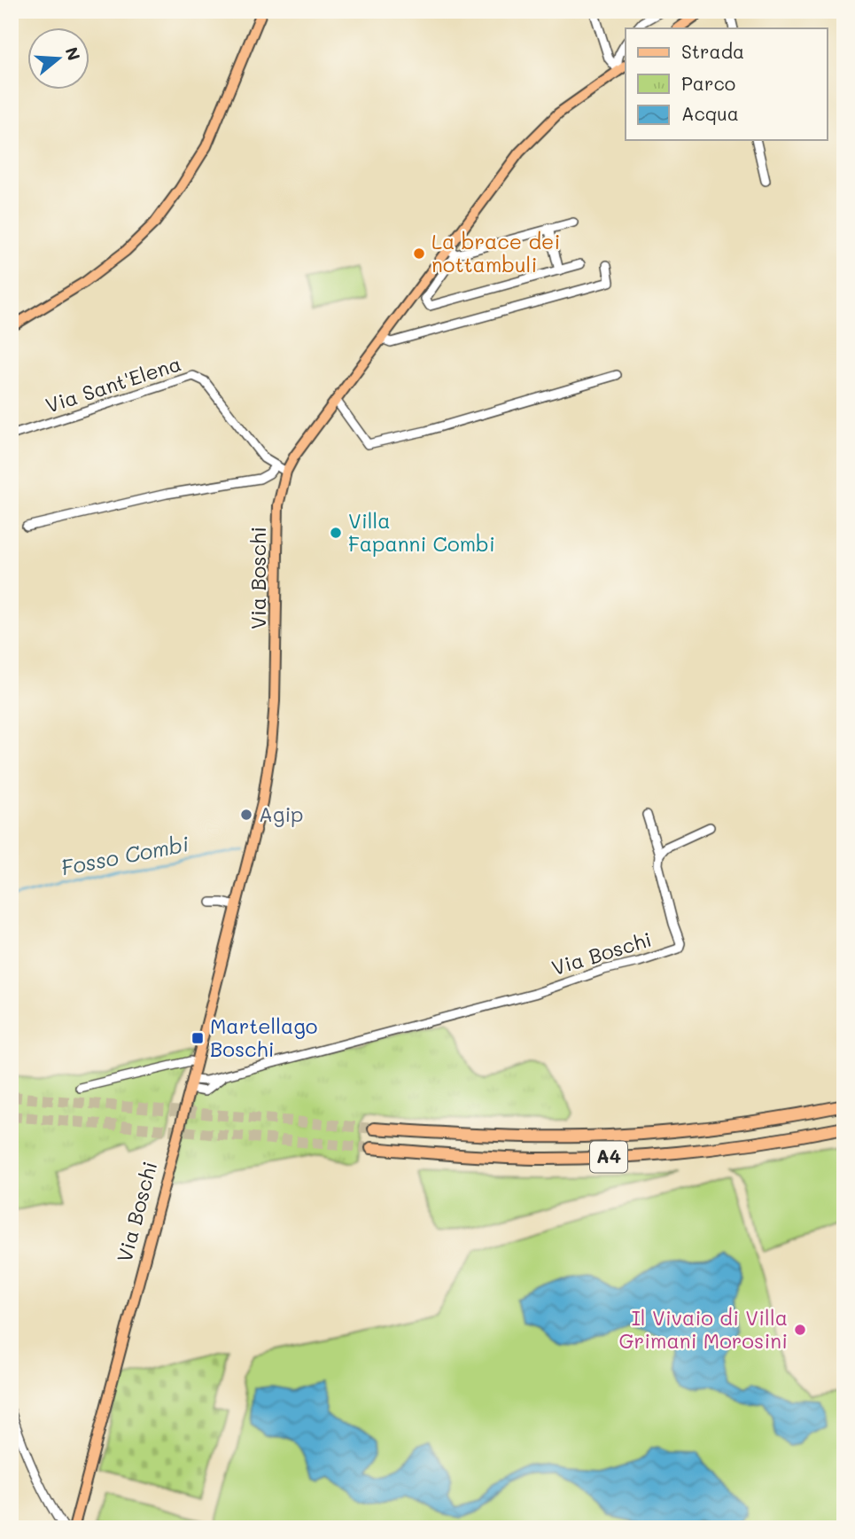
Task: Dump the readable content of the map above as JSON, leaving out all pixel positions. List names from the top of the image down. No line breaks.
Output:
{"streets":{"highway":["A4"],"main road":["Via Boschi"],"street":["Via Sant'Elena"]},"water":["Fosso Combi"],"places":{"other":["La brace dei nottambuli","Villa Fapanni Combi","Agip","Il Vivaio di Villa Grimani Morosini"],"transit":["Martellago Boschi"]},"legend":["Strada","Parco","Acqua"],"north":"right"}
